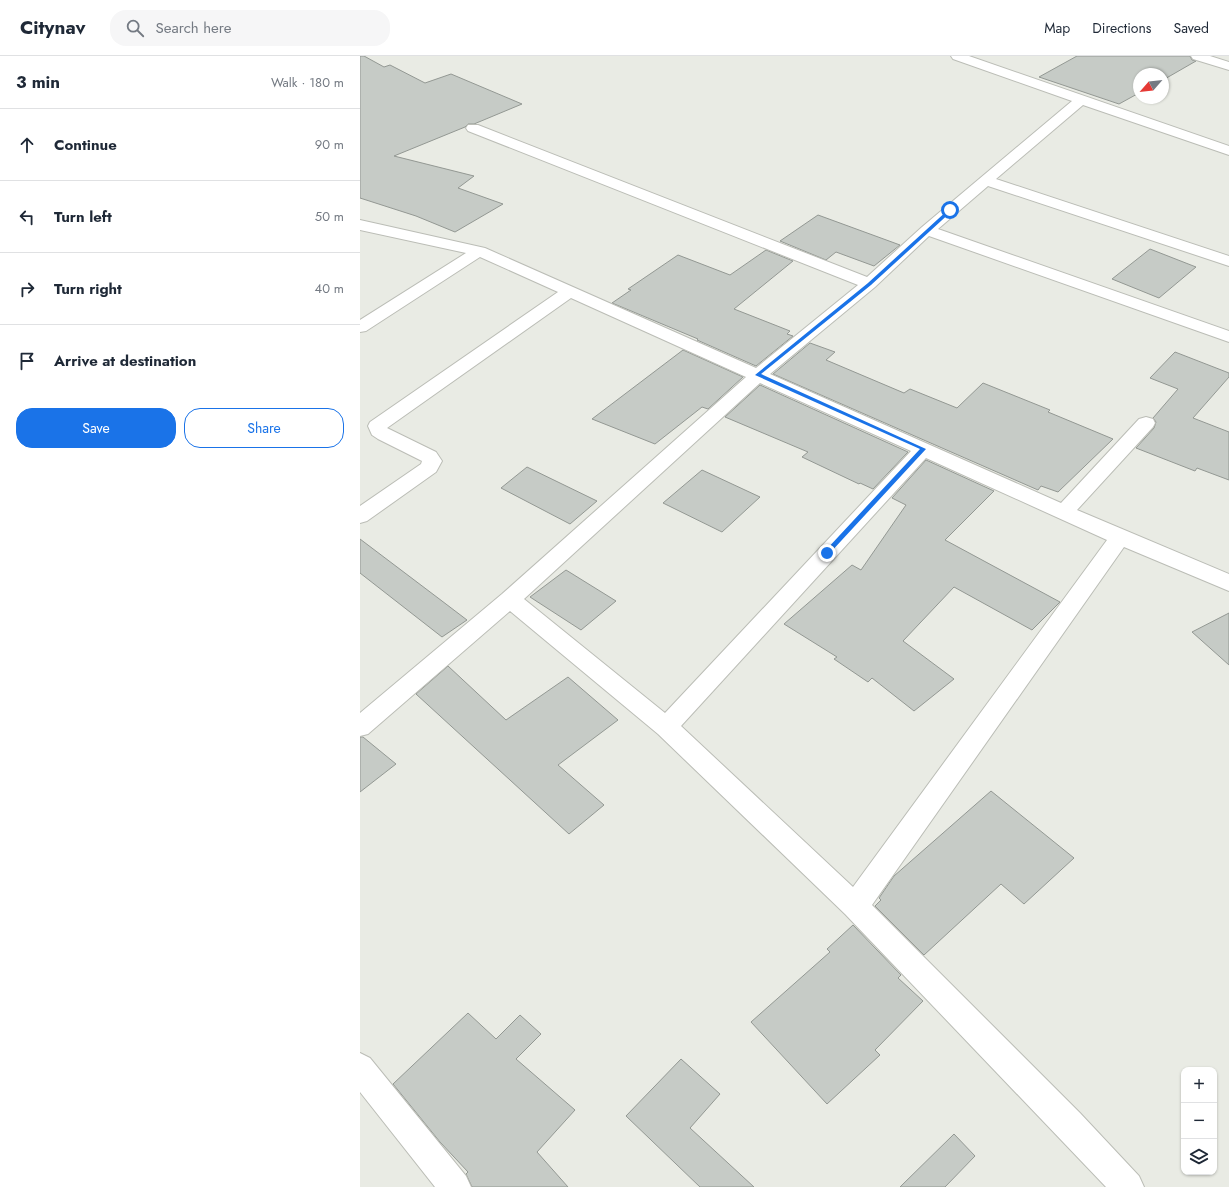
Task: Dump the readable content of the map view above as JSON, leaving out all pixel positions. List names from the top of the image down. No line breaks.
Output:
{"north":"bottom left","page":{"header":"Citynav","search":"Search here","nav":["Map","Directions","Saved"],"heading":["3 min","Walk · 180 m"],"list":[["Continue","90 m"],["Turn left","50 m"],["Turn right","40 m"],"Arrive at destination"],"buttons":["Save","Share"],"map_buttons":["+","−"]}}
